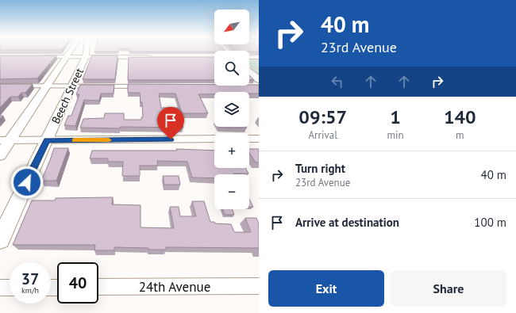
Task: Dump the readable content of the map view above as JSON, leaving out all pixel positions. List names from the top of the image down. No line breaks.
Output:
{"streets":{"street":["Beech Street","24th Avenue"]},"north":"bottom left","page":{"turn":["40 m","23rd Avenue"],"map_buttons":["+","−"],"eta":["09:57","Arrival","1","min","140","m"],"list":[{"name":"Turn right","note":"23rd Avenue","value":"40 m"},{"name":"Arrive at destination","value":"100 m"}],"speed":"37 km/h","limit":"40","buttons":["Exit","Share"]}}
